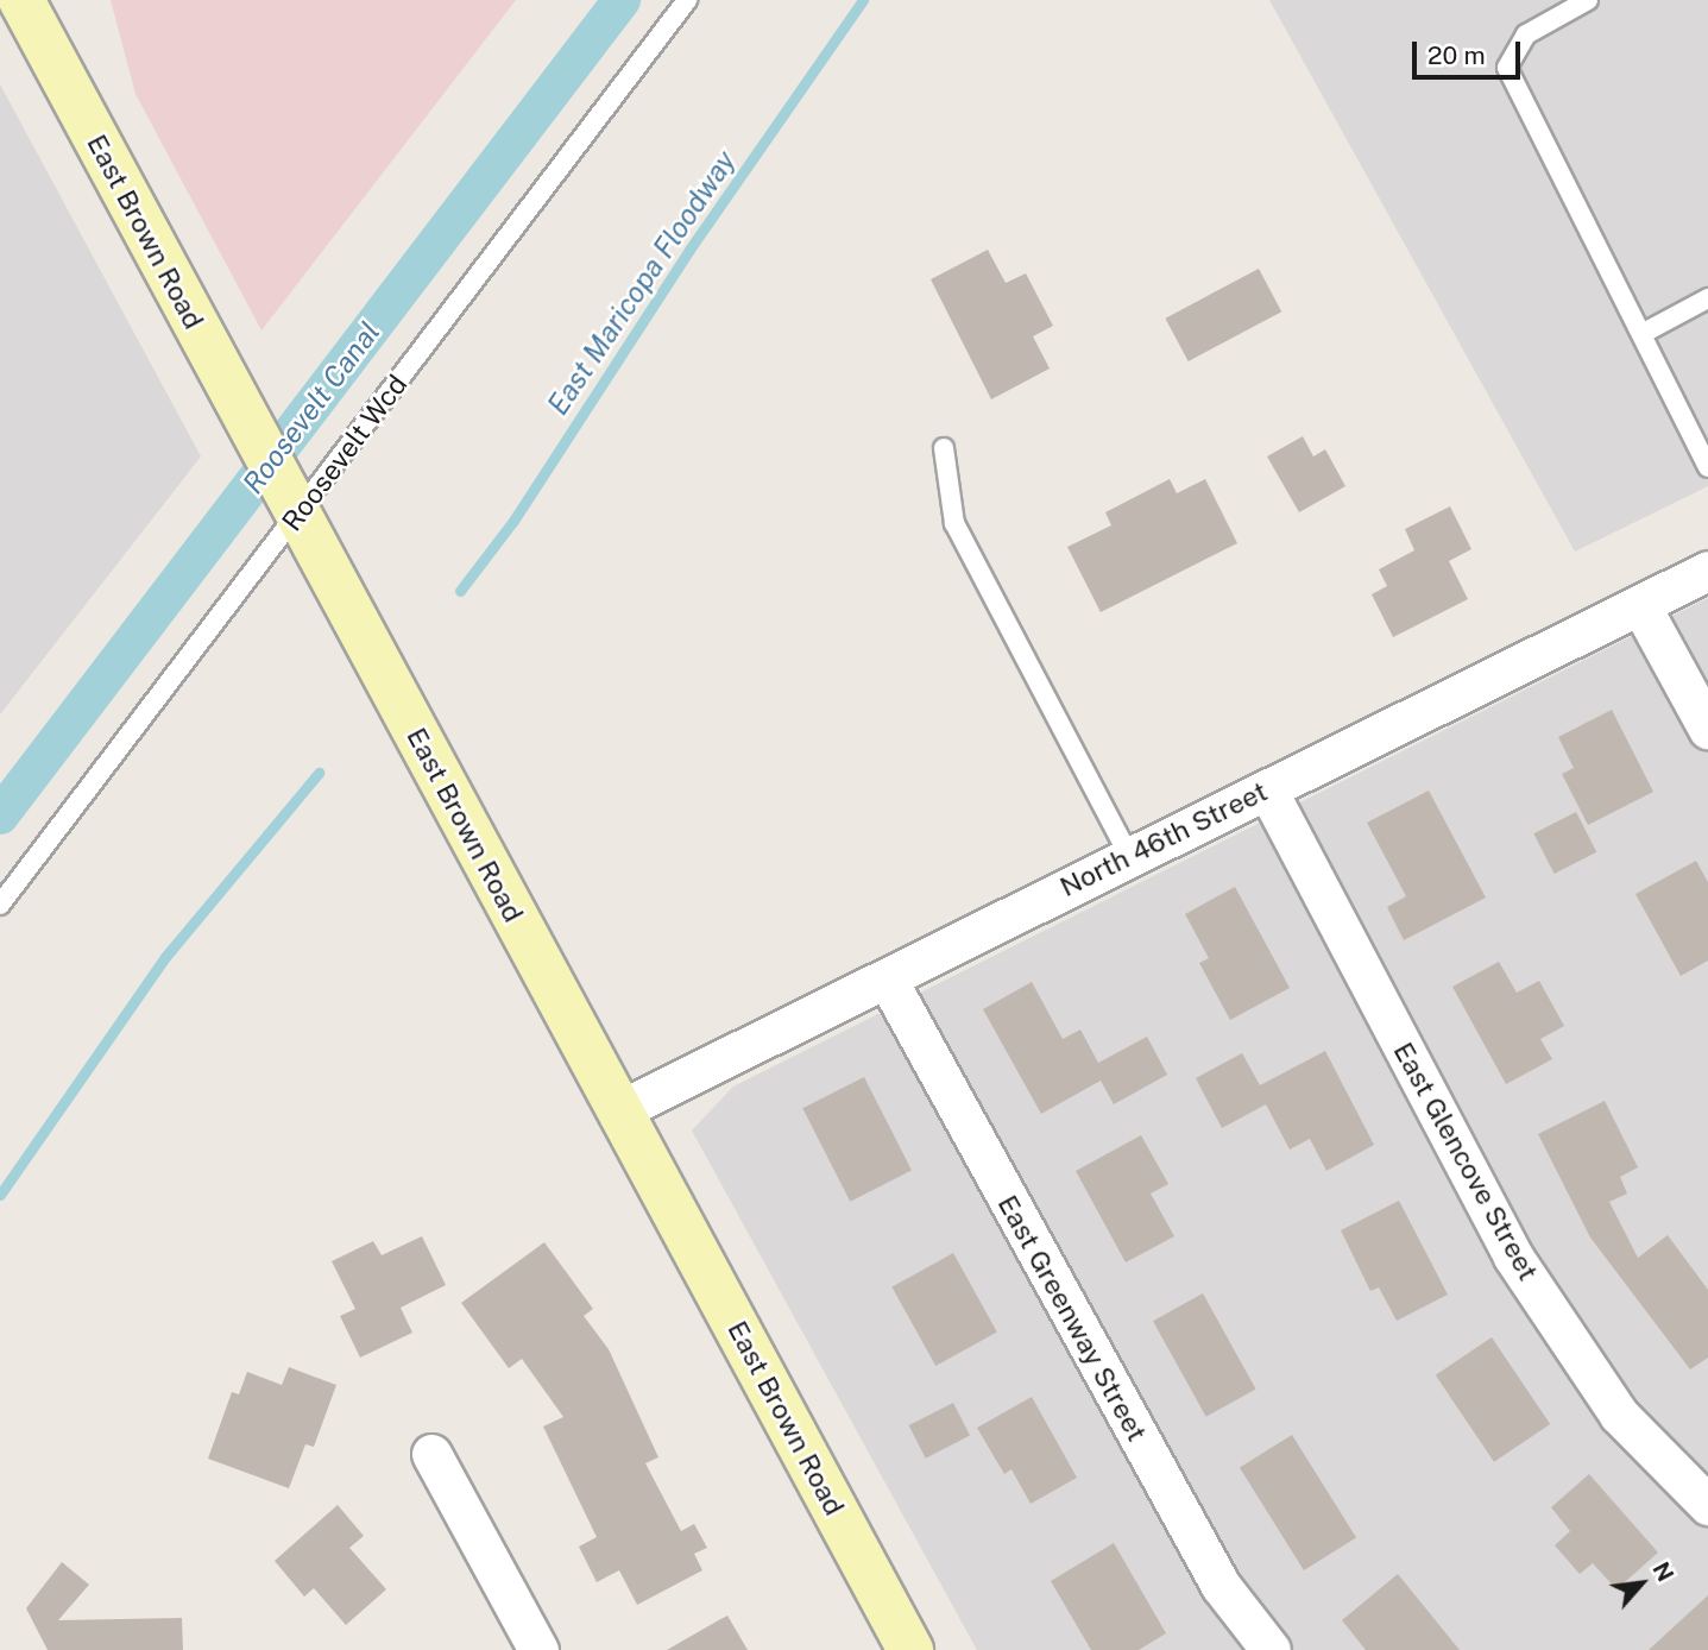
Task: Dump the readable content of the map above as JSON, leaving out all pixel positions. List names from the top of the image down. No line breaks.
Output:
{"streets":{"main road":["East Brown Road"],"street":["North 46th Street","East Glencove Street","East Greenway Street"],"lane":["Roosevelt Wcd"]},"crossings":[["East Brown Road","Roosevelt Wcd"],["East Brown Road","North 46th Street"],["North 46th Street","East Glencove Street"],["North 46th Street","East Greenway Street"]],"water":["East Maricopa Floodway","Roosevelt Canal"],"scale_bar":"20 m","north":"top right"}
